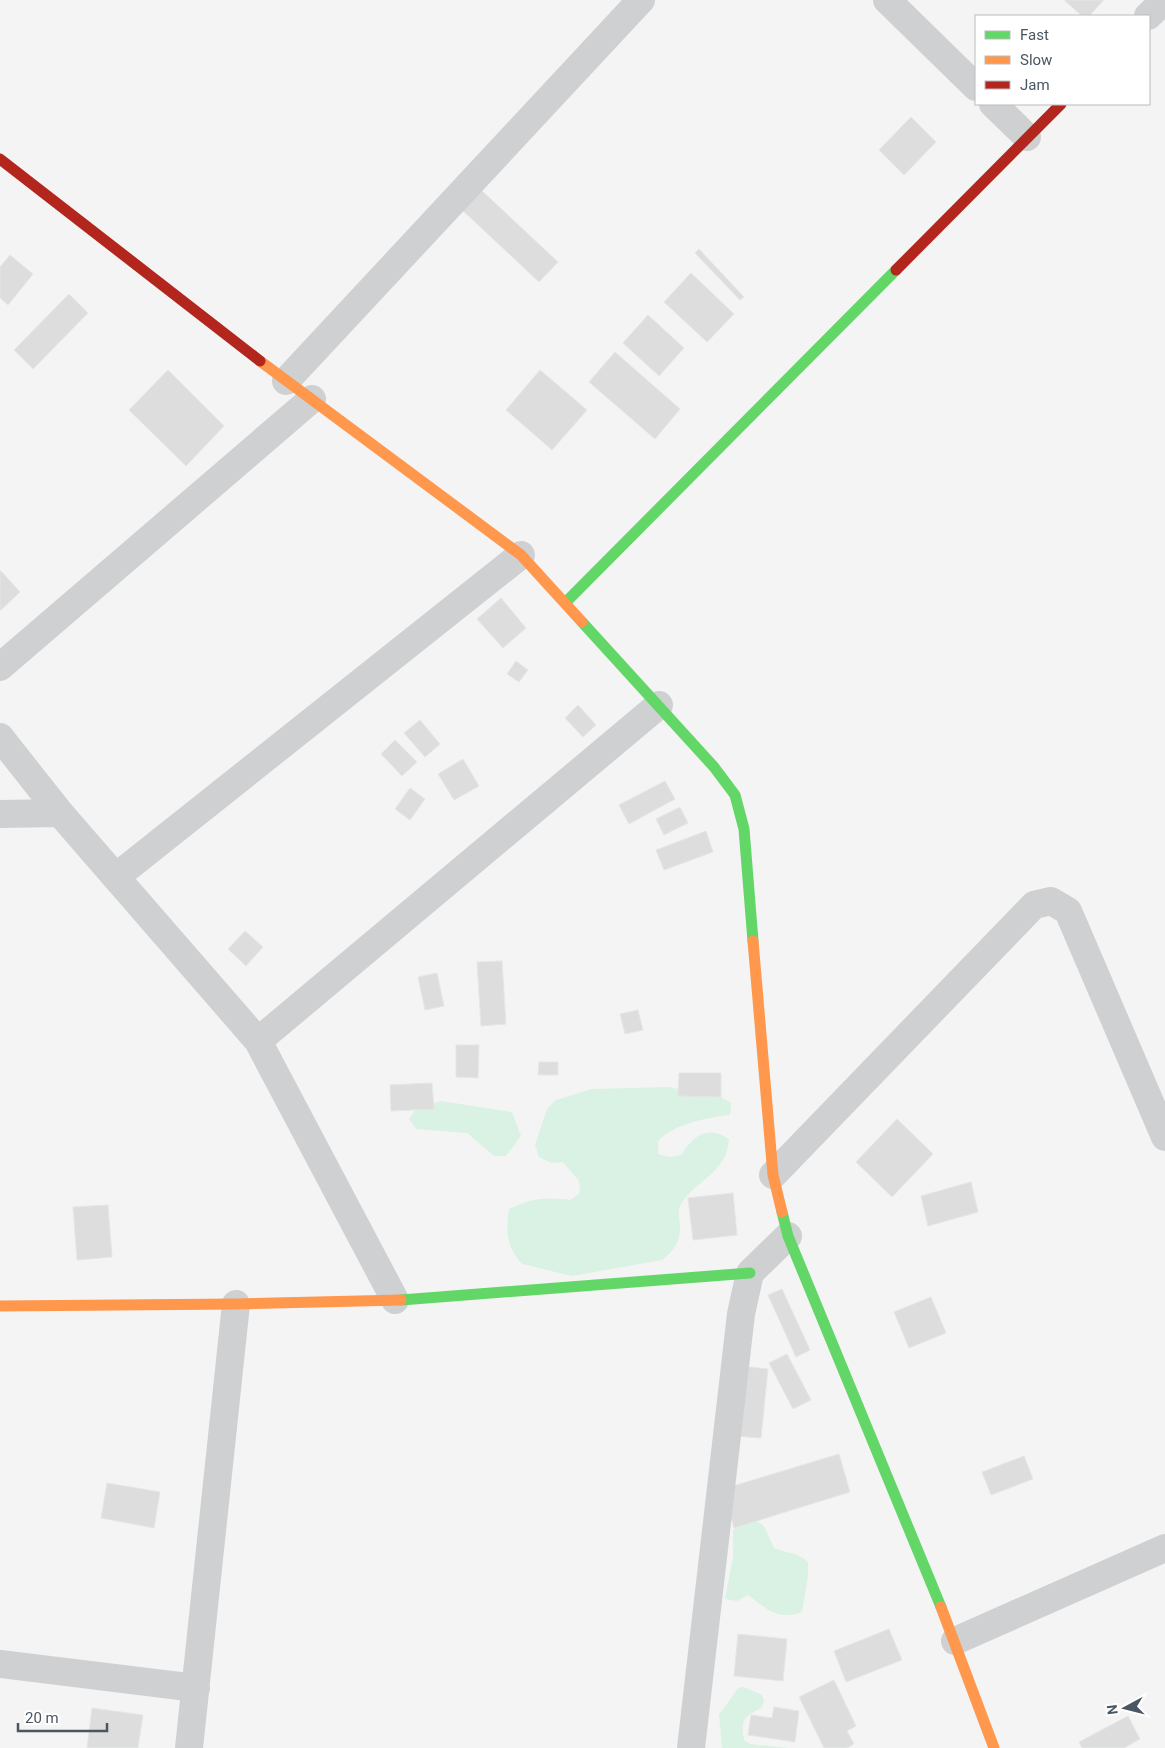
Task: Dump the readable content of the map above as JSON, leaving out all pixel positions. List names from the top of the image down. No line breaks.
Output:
{"legend":["Fast","Slow","Jam"],"scale_bar":"20 m","north":"left"}
